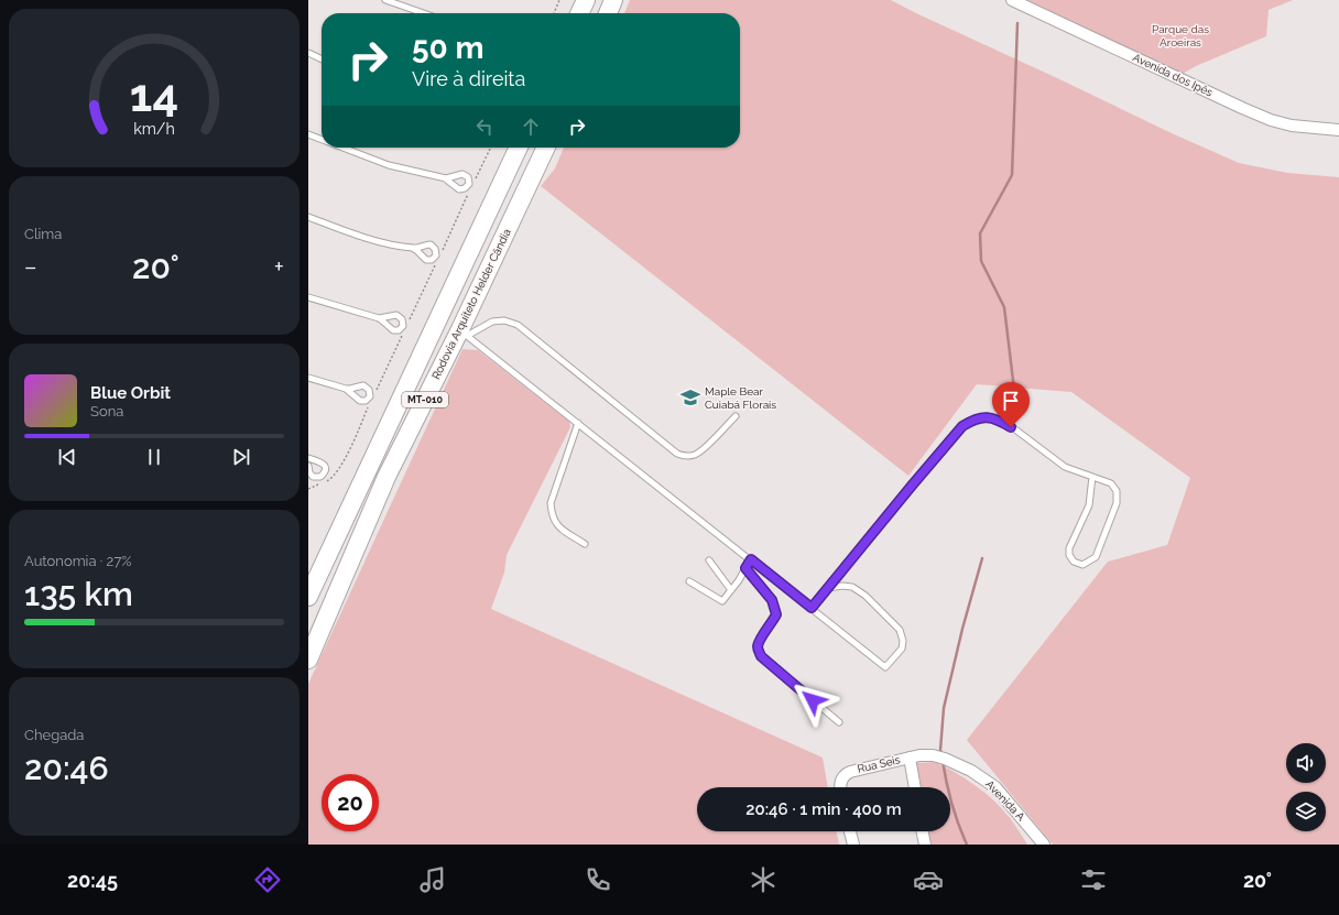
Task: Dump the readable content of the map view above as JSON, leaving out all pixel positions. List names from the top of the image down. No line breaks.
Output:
{"streets":{"main road":["Rodovia Arquiteto Helder Cândia","MT-010"],"street":["Avenida dos Ipês","Rua Seis","Avenida A"]},"crossings":[["Rua Seis","Avenida A"]],"parks":["Parque das Aroeiras"],"places":{"school or university":["Maple Bear Cuiabá Florais"]},"page":{"turn":["50 m","Vire à direita"],"tile":["Clima",["Autonomia · 27%","135 km"],["Chegada","20:46"]],"heat":["−","20°","+"],"song":["Blue Orbit","Sona"],"limit":"20","trip":"20:46 · 1 min · 400 m","tabs":["20:45","20°"],"gauge":["14","km/h"]}}
